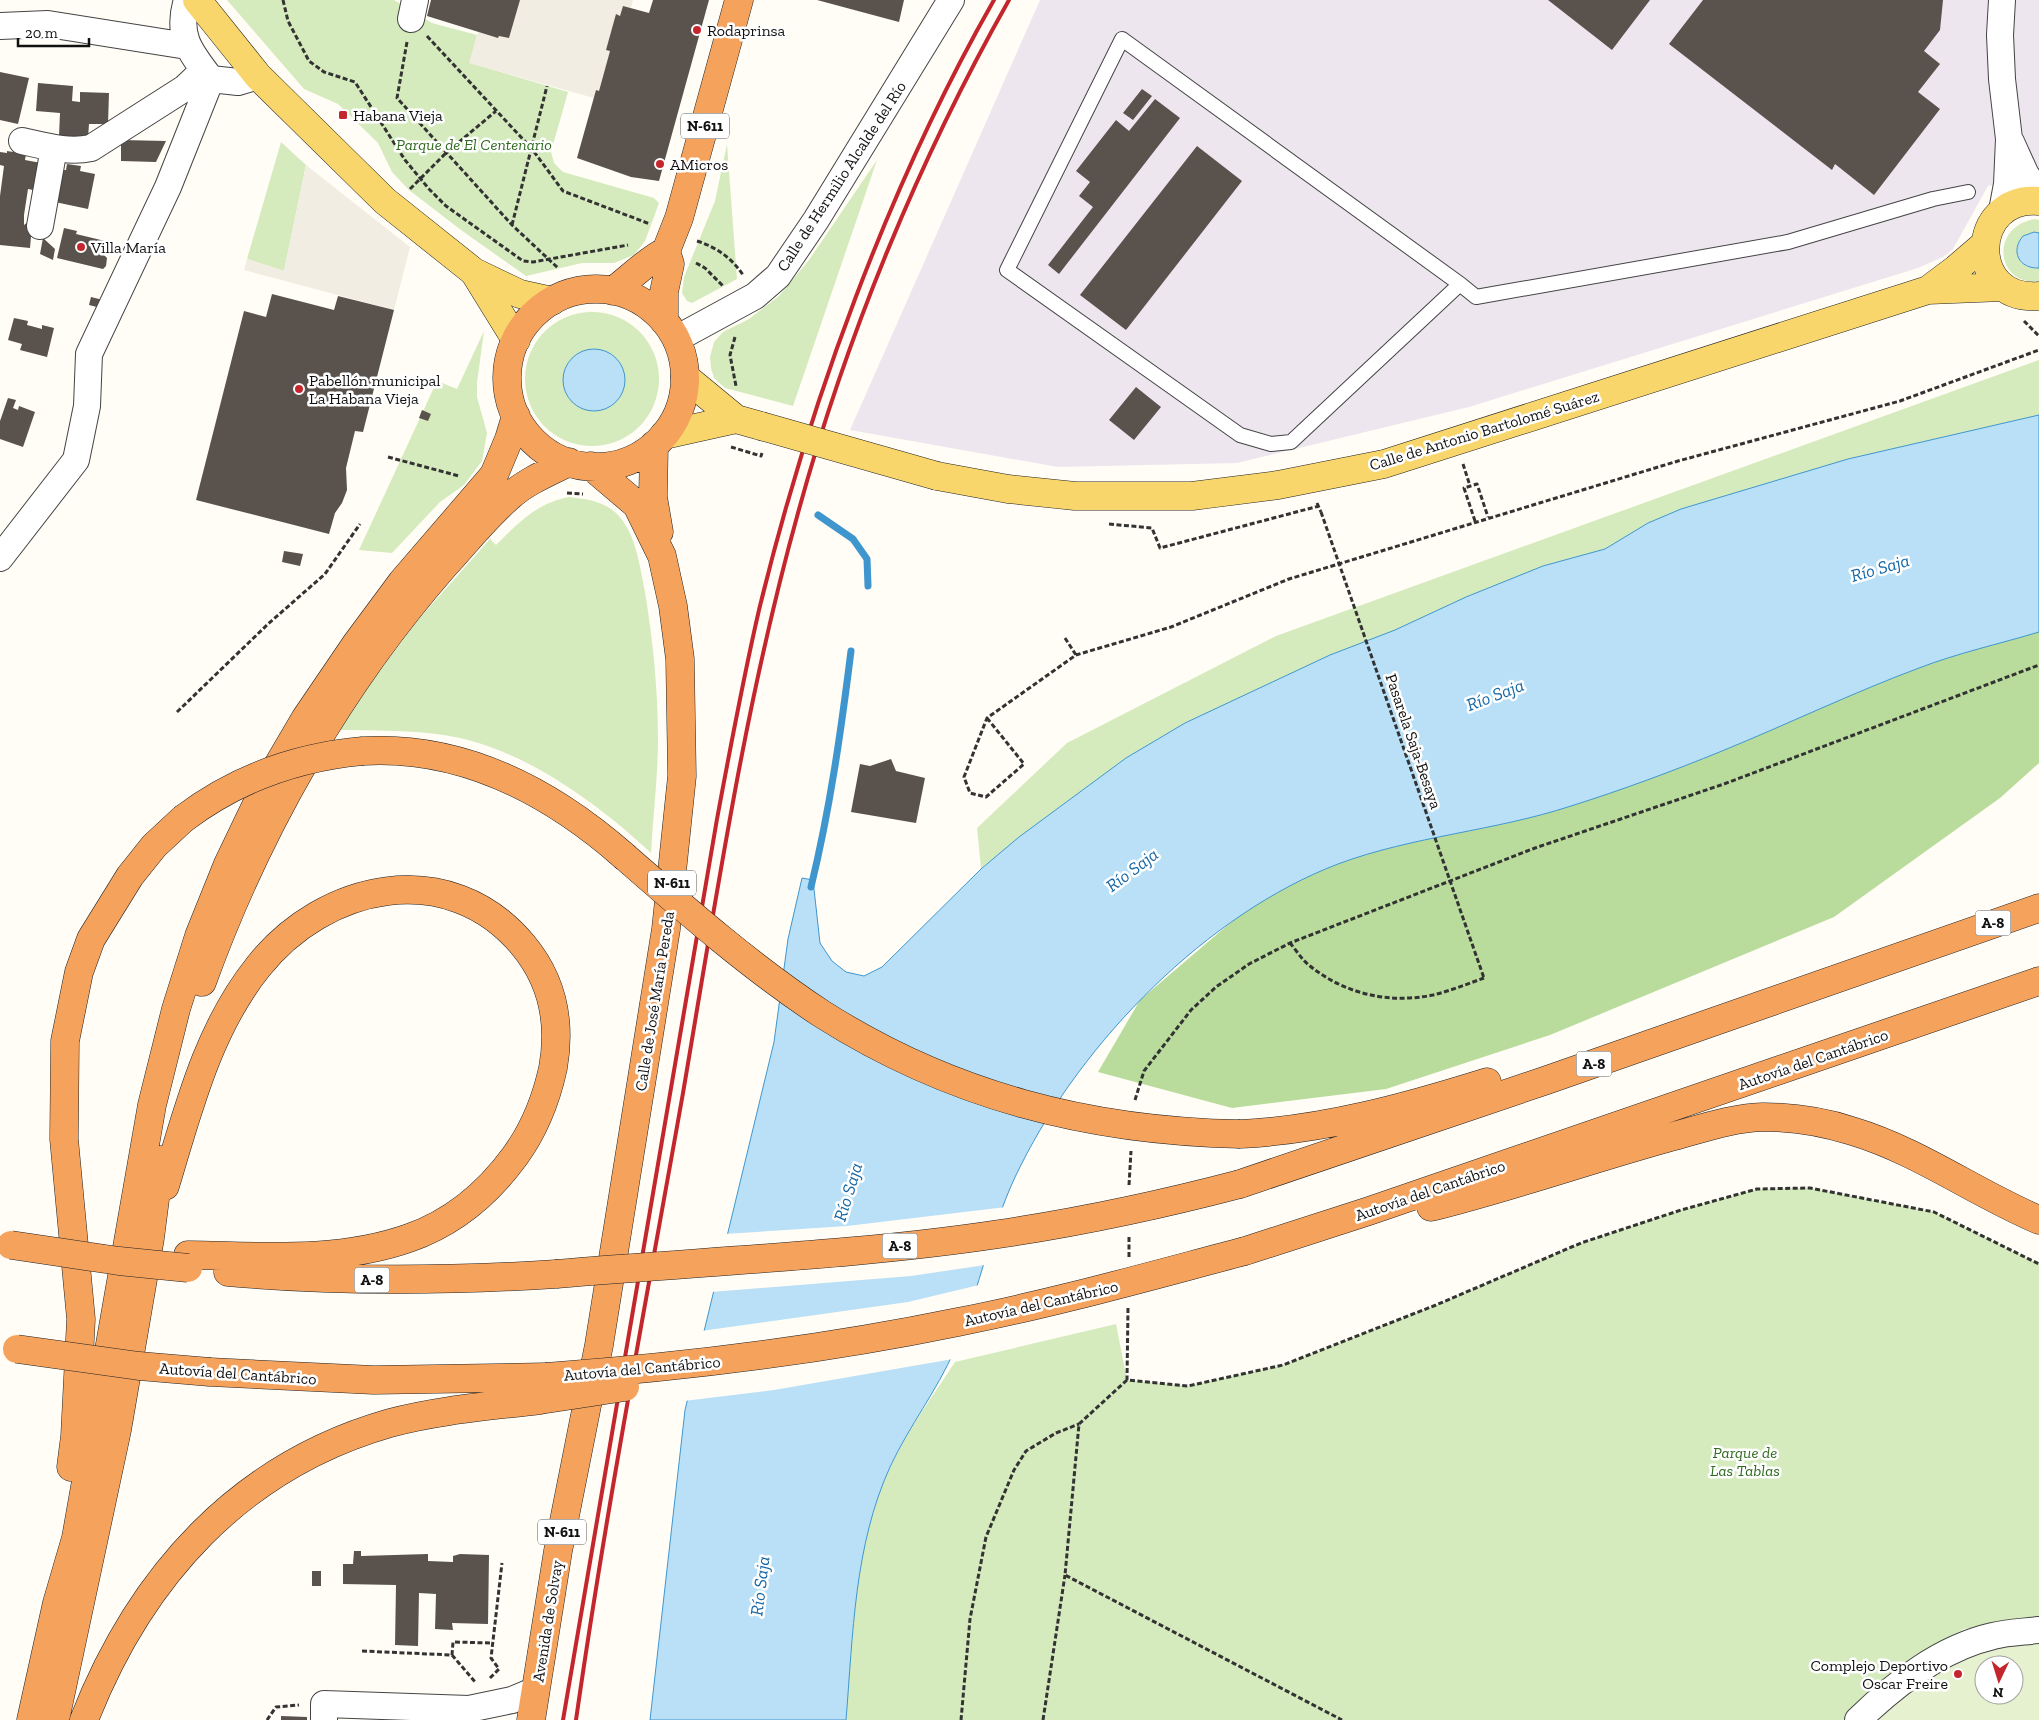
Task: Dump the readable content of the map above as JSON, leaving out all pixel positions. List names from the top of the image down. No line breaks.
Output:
{"streets":{"highway":["N-611","A-8","Calle de José María Pereda","Autovía del Cantábrico","Avenida de Solvay"],"main road":["Calle de Antonio Bartolomé Suárez"],"street":["Calle de Hermilio Alcalde del Río"],"path":["Pasarela Saja-Besaya"]},"crossings":[["N-611","Calle de Hermilio Alcalde del Río"],["N-611","Calle de Antonio Bartolomé Suárez"],["N-611","Calle de José María Pereda"],["Calle de Hermilio Alcalde del Río","Calle de Antonio Bartolomé Suárez"],["Calle de Hermilio Alcalde del Río","Calle de José María Pereda"],["Calle de Antonio Bartolomé Suárez","Calle de José María Pereda"],["Calle de José María Pereda","Avenida de Solvay"]],"water":["Río Saja"],"parks":["Parque de El Centenario","Parque de Las Tablas"],"places":{"other":["Rodaprinsa","AMicros","Villa María","Pabellón municipal La Habana Vieja","Complejo Deportivo Oscar Freire"],"transit":["Habana Vieja"]},"scale_bar":"20 m","north":"bottom"}
